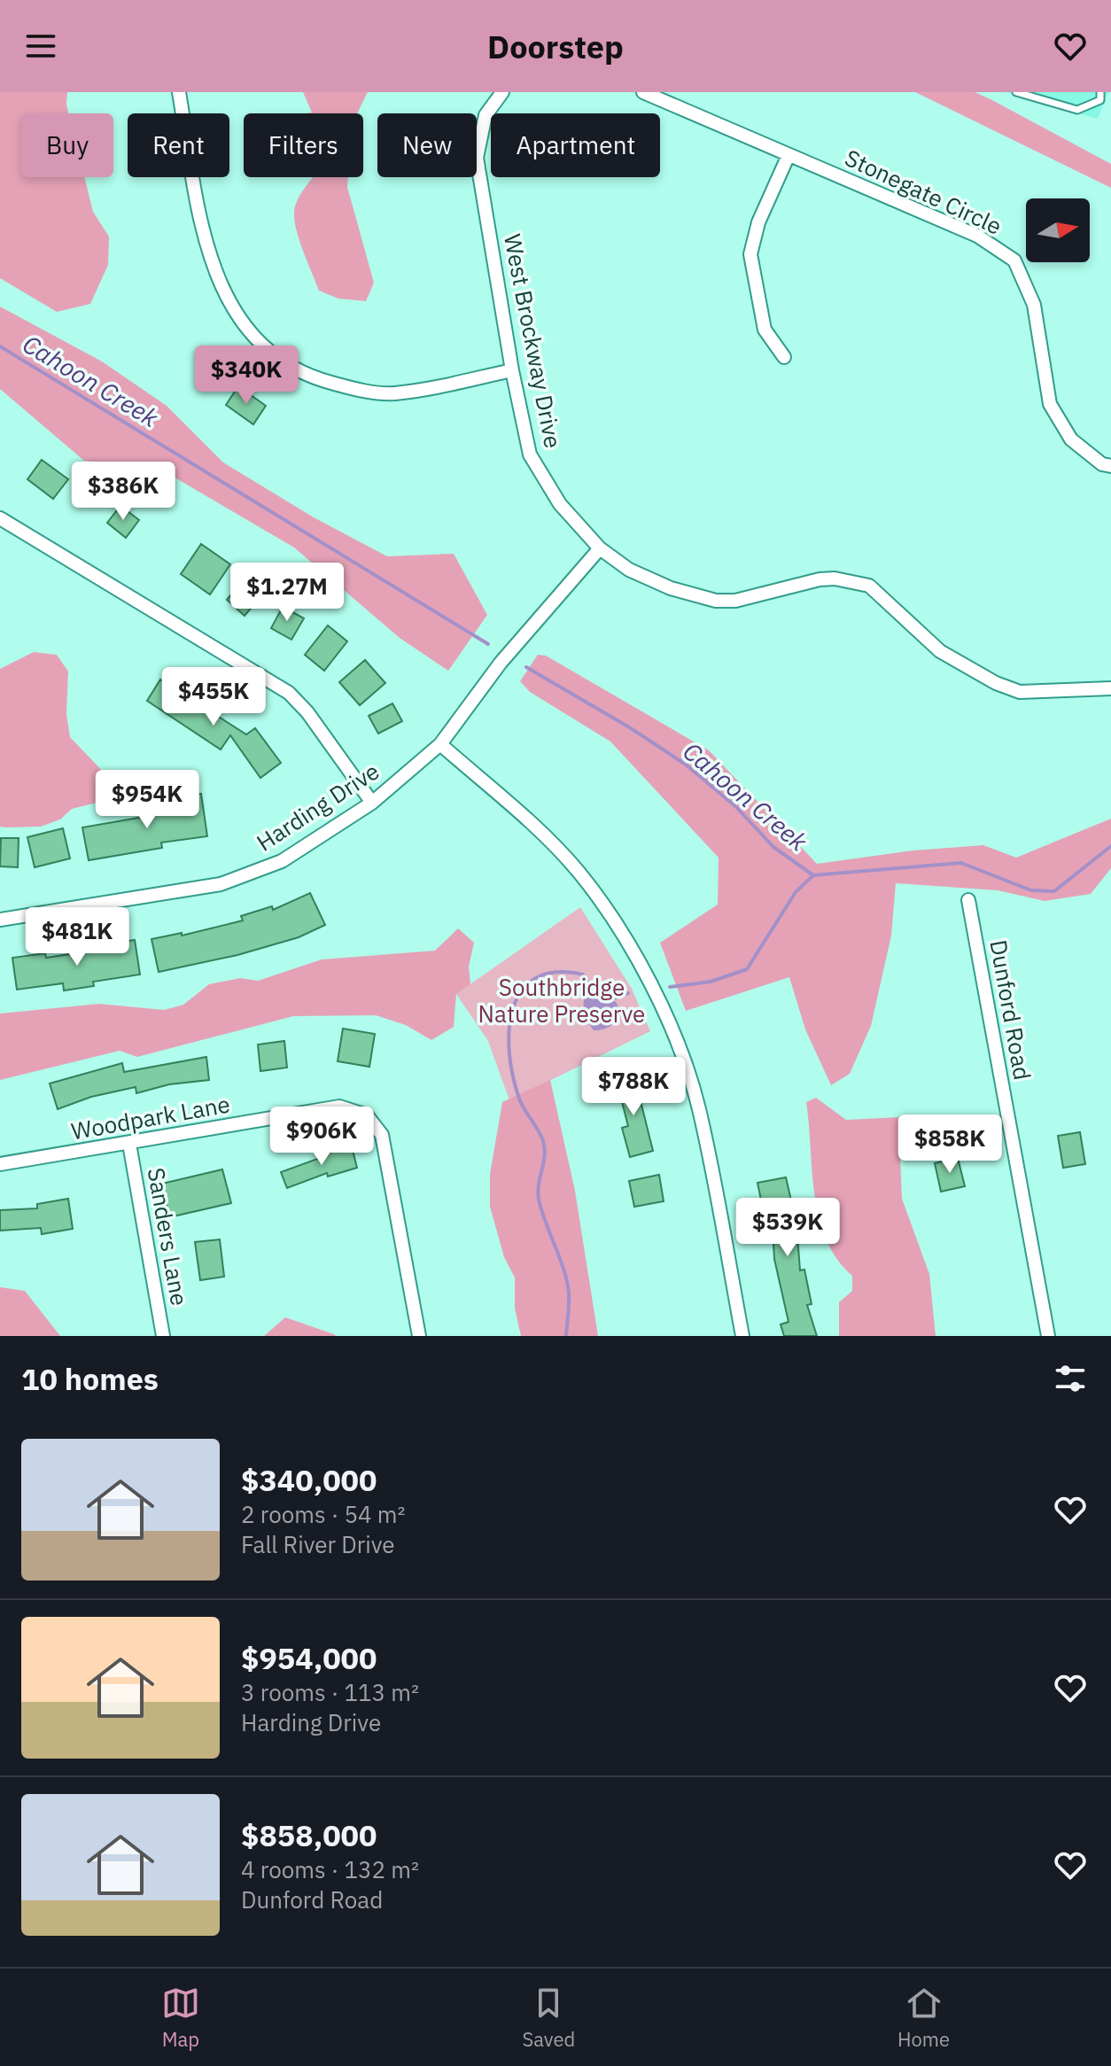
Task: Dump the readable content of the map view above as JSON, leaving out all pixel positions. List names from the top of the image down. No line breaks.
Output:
{"streets":{"street":["Stonegate Circle","West Brockway Drive","Harding Drive","Dunford Road","Woodpark Lane","Sanders Lane"]},"crossings":[["West Brockway Drive","Harding Drive"],["Woodpark Lane","Sanders Lane"]],"water":["Cahoon Creek"],"parks":["Southbridge Nature Preserve"],"north":"right","page":{"header":"Doorstep","chip":["Buy","Rent","Filters","New","Apartment"],"price":["$340K","$386K","$1.27M","$455K","$954K","$481K","$788K","$906K","$858K","$539K"],"heading":"10 homes","list":[{"name":"$340,000","note":"2 rooms · 54 m² · Fall River Drive"},{"name":"$954,000","note":"3 rooms · 113 m² · Harding Drive"},{"name":"$858,000","note":"4 rooms · 132 m² · Dunford Road"}],"tabs":["Map","Saved","Home"]}}
